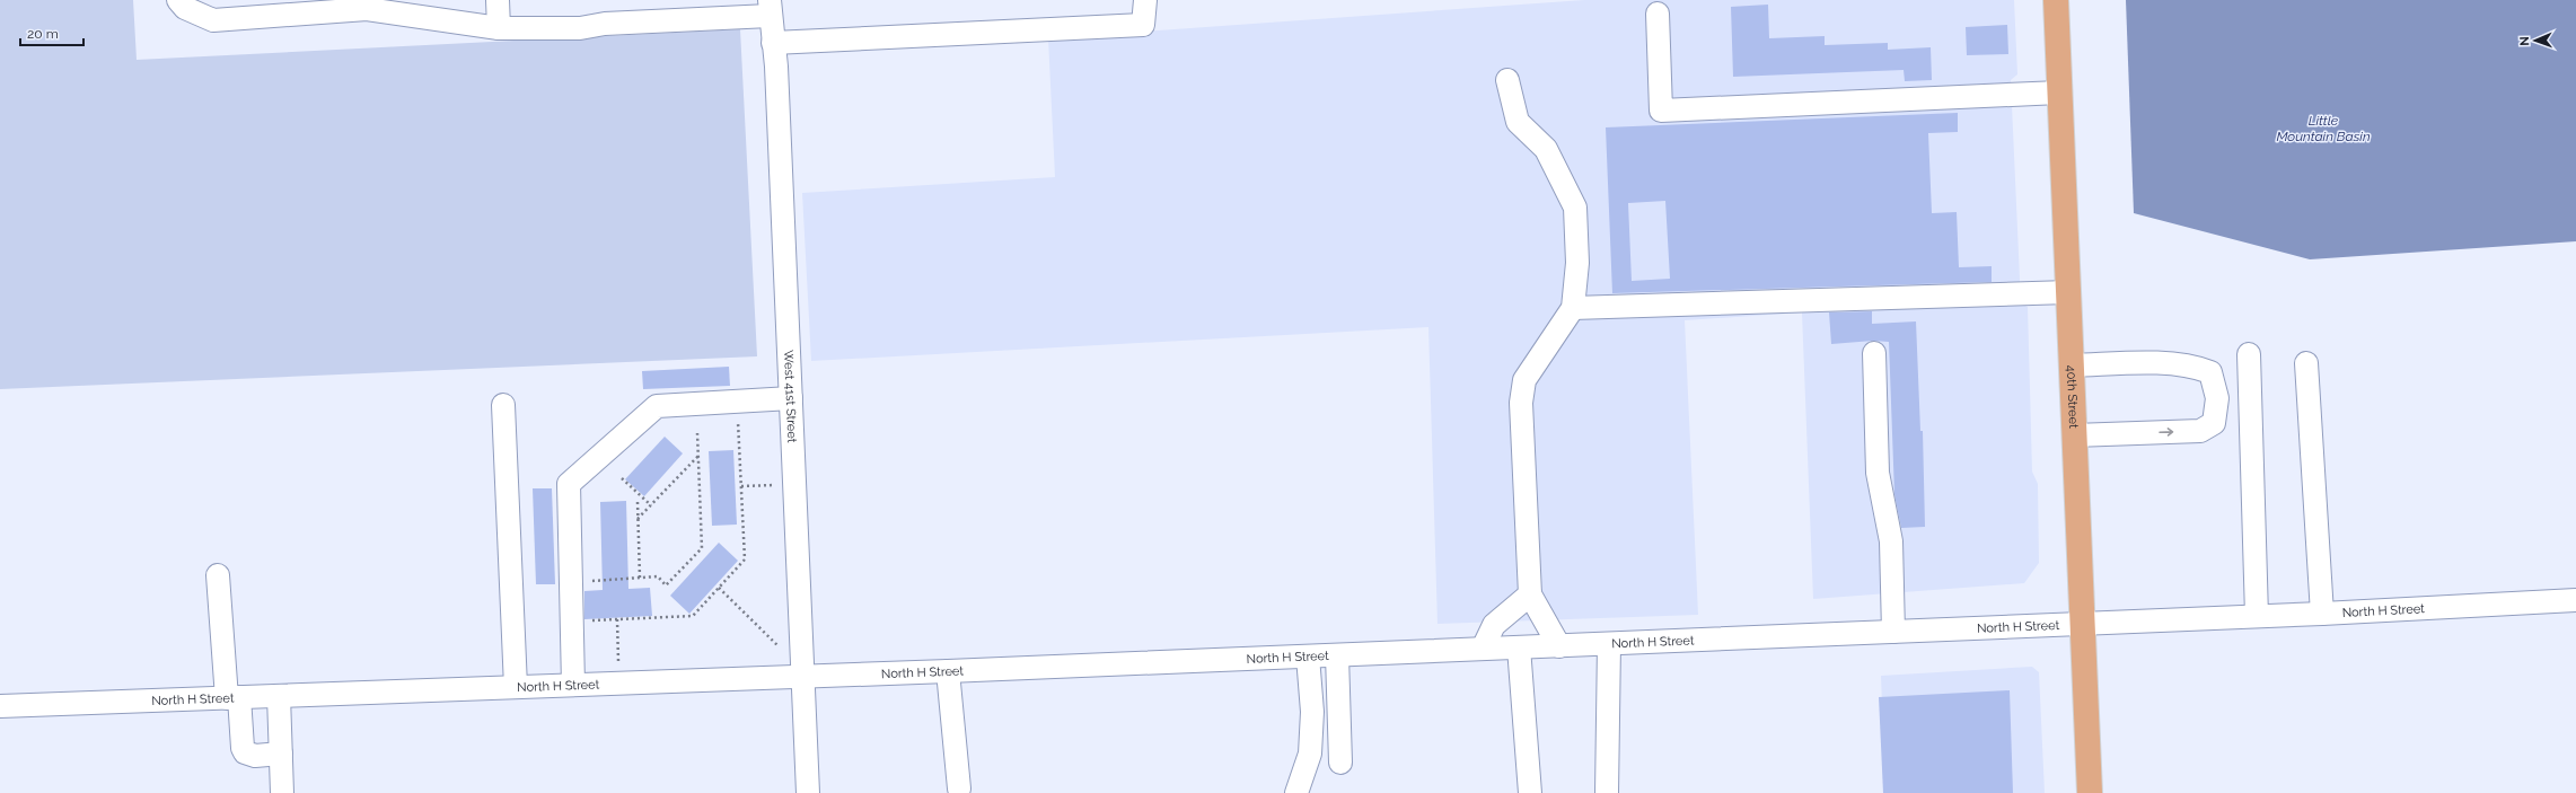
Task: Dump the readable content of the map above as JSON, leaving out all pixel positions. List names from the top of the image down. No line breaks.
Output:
{"streets":{"main road":["40th Street"],"street":["West 41st Street","North H Street"]},"crossings":[["West 41st Street","North H Street"],["40th Street","North H Street"]],"water":["Little Mountain Basin"],"scale_bar":"20 m","north":"left"}
